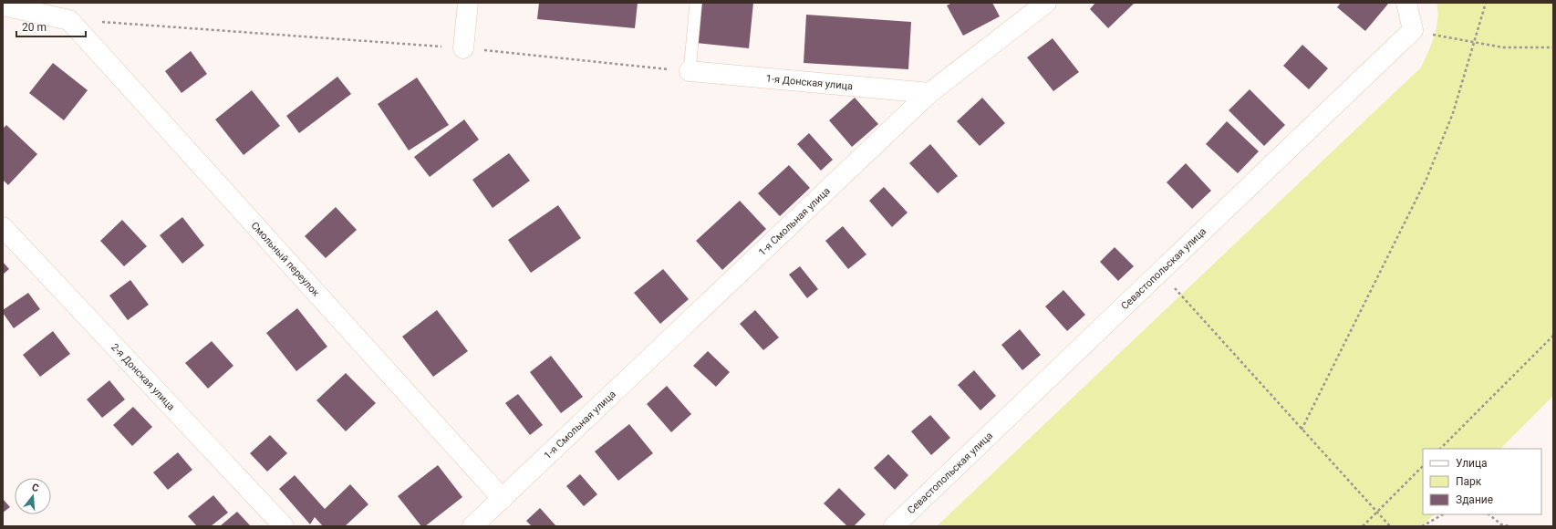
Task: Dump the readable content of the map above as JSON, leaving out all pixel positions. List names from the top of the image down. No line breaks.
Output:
{"streets":{"street":["1-я Донская улица","1-я Смольная улица","Смольный переулок","Севастопольская улица","2-я Донская улица"]},"crossings":[["1-я Донская улица","1-я Смольная улица"],["1-я Смольная улица","Смольный переулок"]],"legend":["Улица","Парк","Здание"],"scale_bar":"20 m","north":"top"}
